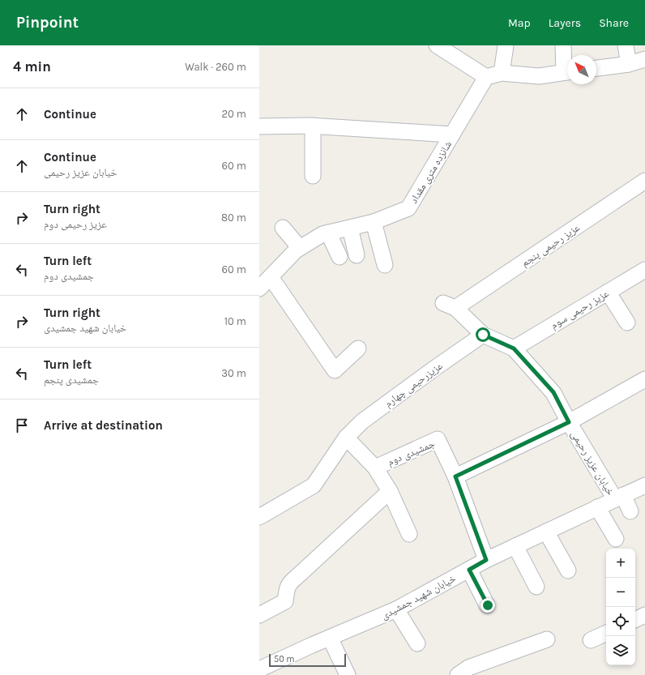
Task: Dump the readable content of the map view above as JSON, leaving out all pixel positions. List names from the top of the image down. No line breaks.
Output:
{"streets":{"street":["شانزده متری مقداد","عزیز رحیمی پنجم","عزیز رحیمی سوم","عزیزرحیمی چهارم","جمشیدی دوم","خیابان عزیز رحیمی","خیابان شهید جمشیدی"]},"crossings":[["عزیز رحیمی پنجم","عزیزرحیمی چهارم"],["عزیز رحیمی سوم","خیابان عزیز رحیمی"],["عزیزرحیمی چهارم","جمشیدی دوم"],["جمشیدی دوم","خیابان شهید جمشیدی"],["خیابان عزیز رحیمی","خیابان شهید جمشیدی"]],"scale_bar":"50 m","north":"top left","page":{"header":"Pinpoint","nav":["Map","Layers","Share"],"heading":["4 min","Walk · 260 m"],"list":[["Continue","20 m"],["Continue","خیابان عزیز رحیمی","60 m"],["Turn right","عزیز رحیمی دوم","80 m"],["Turn left","جمشیدی دوم","60 m"],["Turn right","خیابان شهید جمشیدی","10 m"],["Turn left","جمشیدی پنجم","30 m"],"Arrive at destination"],"map_buttons":["+","−"],"scale":"50 m"}}
